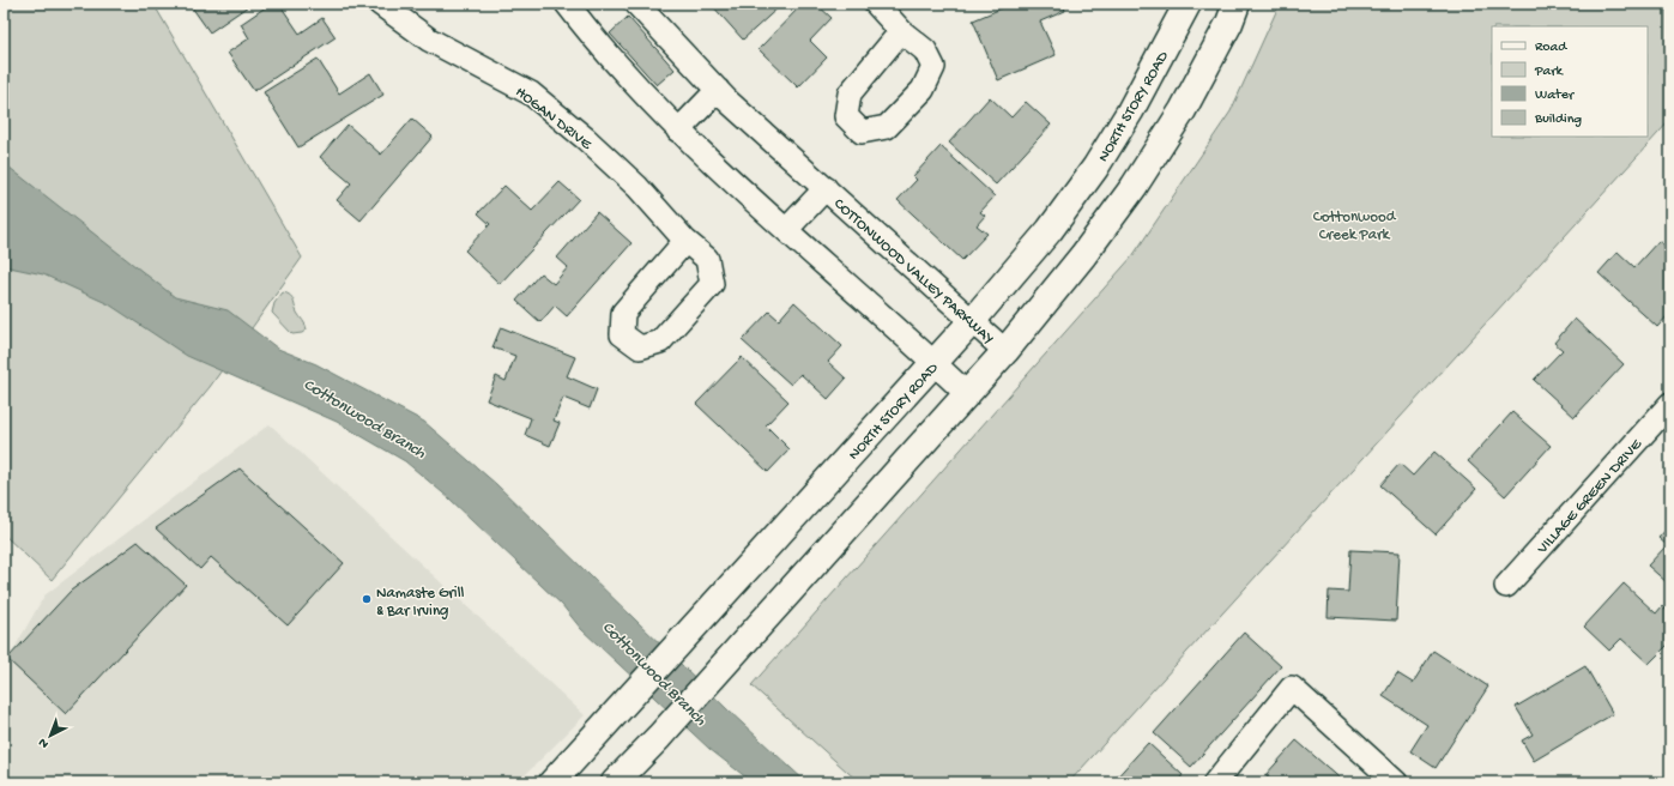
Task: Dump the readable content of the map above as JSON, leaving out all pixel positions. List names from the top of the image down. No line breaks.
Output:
{"streets":{"main road":["NORTH STORY ROAD"],"street":["HOGAN DRIVE","COTTONWOOD VALLEY PARKWAY","VILLAGE GREEN DRIVE"]},"crossings":[["NORTH STORY ROAD","COTTONWOOD VALLEY PARKWAY"]],"water":["Cottonwood Branch"],"parks":["Cottonwood Creek Park"],"places":["Namaste Grill & Bar Irving"],"legend":["Road","Park","Water","Building"],"north":"bottom left"}
